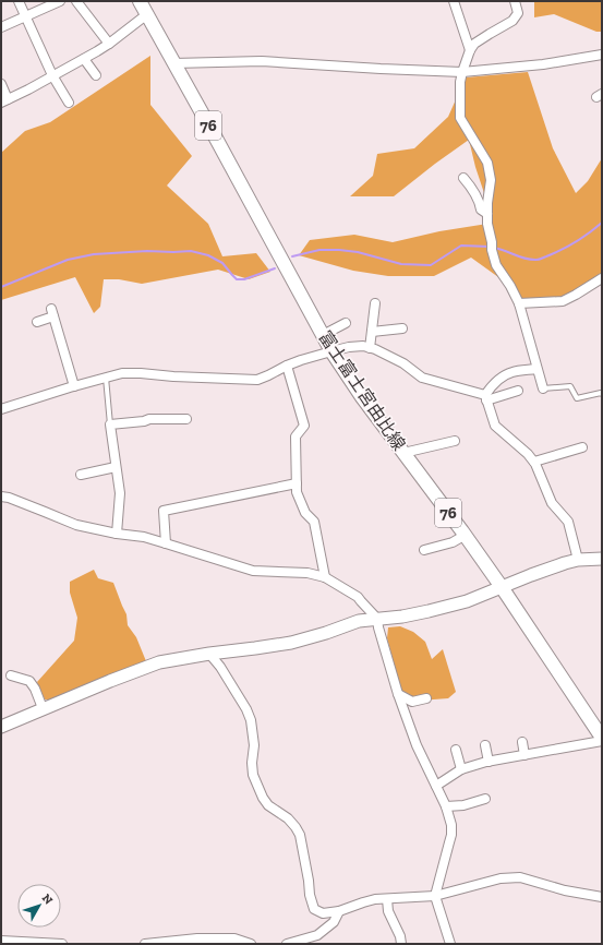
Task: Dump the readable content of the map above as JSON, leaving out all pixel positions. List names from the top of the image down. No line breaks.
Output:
{"streets":{"main road":["76","富士富士宮由比線"]},"north":"top right"}
